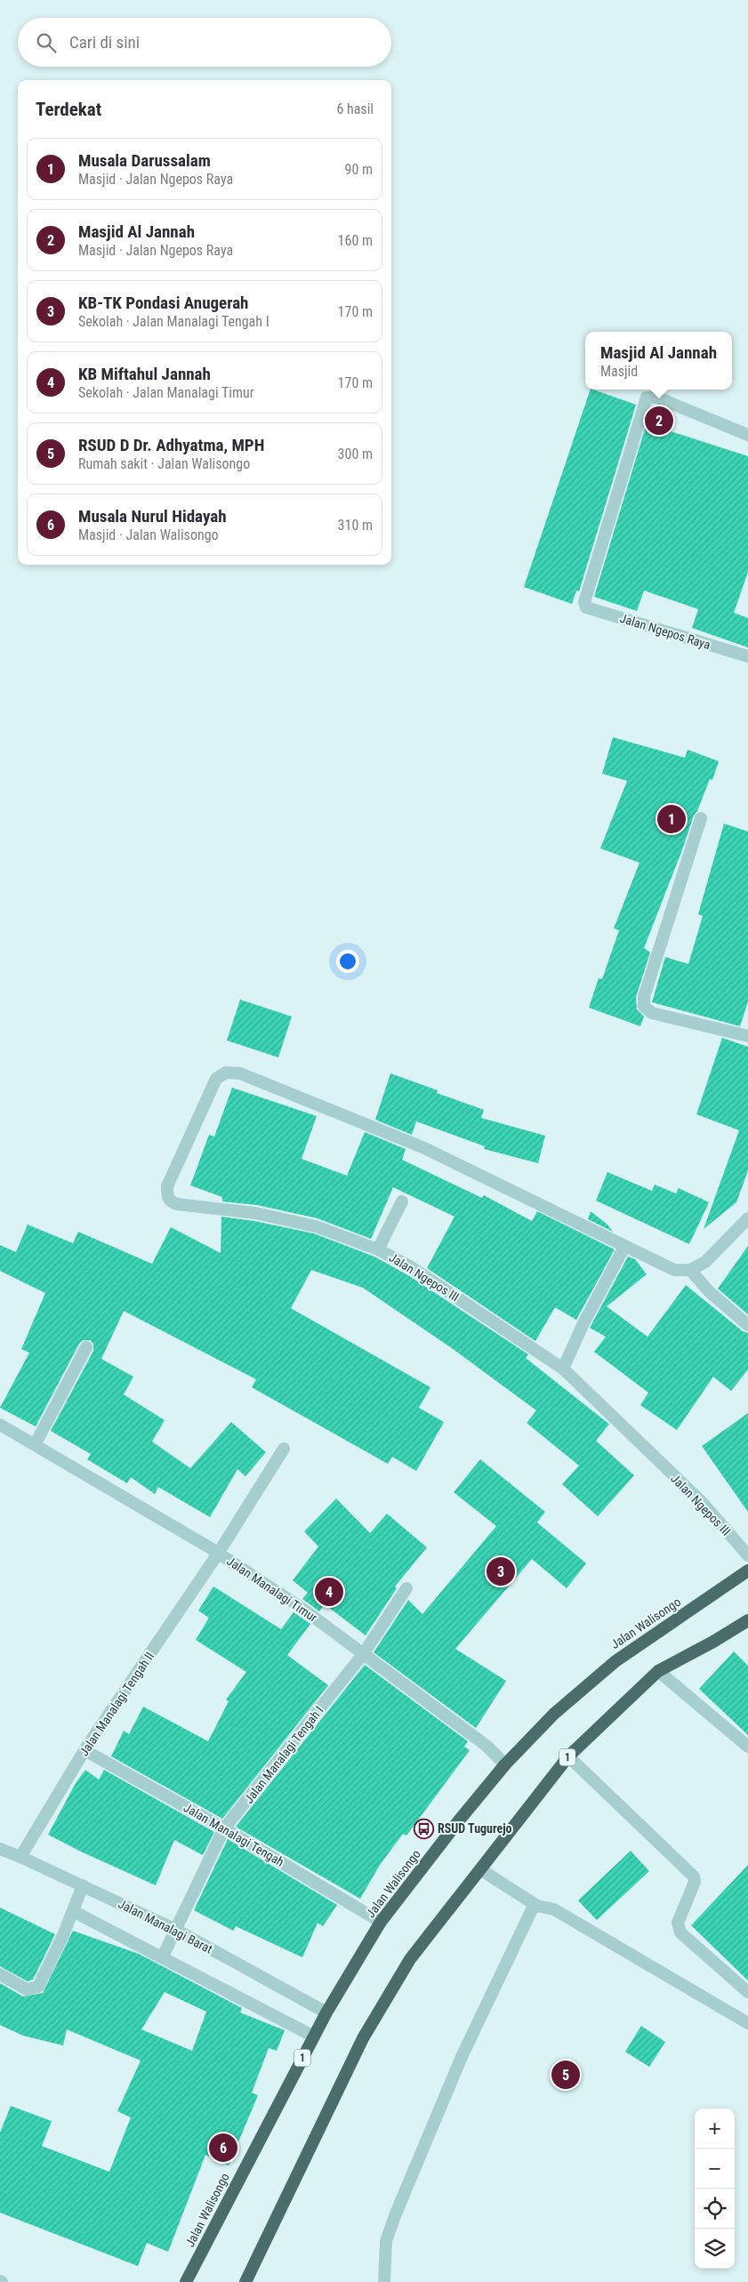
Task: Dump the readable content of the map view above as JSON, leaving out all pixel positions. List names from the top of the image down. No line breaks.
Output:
{"streets":{"highway":["Jalan Walisongo","1"],"street":["Jalan Ngepos Raya","Jalan Ngepos III","Jalan Manalagi Timur","Jalan Manalagi Tengah II","Jalan Manalagi Tengah I","Jalan Manalagi Tengah","Jalan Manalagi Barat"]},"crossings":[["Jalan Manalagi Timur","Jalan Walisongo"],["Jalan Manalagi Timur","Jalan Manalagi Tengah II"],["Jalan Manalagi Timur","Jalan Manalagi Tengah I"],["Jalan Walisongo","Jalan Manalagi Tengah"],["Jalan Walisongo","Jalan Manalagi Barat"],["Jalan Manalagi Tengah II","Jalan Manalagi Tengah"],["Jalan Manalagi Tengah II","Jalan Manalagi Barat"],["Jalan Manalagi Tengah I","Jalan Manalagi Tengah"],["Jalan Manalagi Tengah I","Jalan Manalagi Barat"]],"places":{"bus stop":["RSUD Tugurejo"]},"page":{"search":"Cari di sini","heading":["Terdekat","6 hasil"],"list":[{"mark":"1","name":"Musala Darussalam","note":"Masjid · Jalan Ngepos Raya","value":"90 m"},{"mark":"2","name":"Masjid Al Jannah","note":"Masjid · Jalan Ngepos Raya","value":"160 m"},{"mark":"3","name":"KB-TK Pondasi Anugerah","note":"Sekolah · Jalan Manalagi Tengah I","value":"170 m"},{"mark":"4","name":"KB Miftahul Jannah","note":"Sekolah · Jalan Manalagi Timur","value":"170 m"},{"mark":"5","name":"RSUD D Dr. Adhyatma, MPH","note":"Rumah sakit · Jalan Walisongo","value":"300 m"},{"mark":"6","name":"Musala Nurul Hidayah","note":"Masjid · Jalan Walisongo","value":"310 m"}],"popup":["Masjid Al Jannah","Masjid"],"pins":["2","1","3","4","5","6"],"map_buttons":["+","−"]}}
